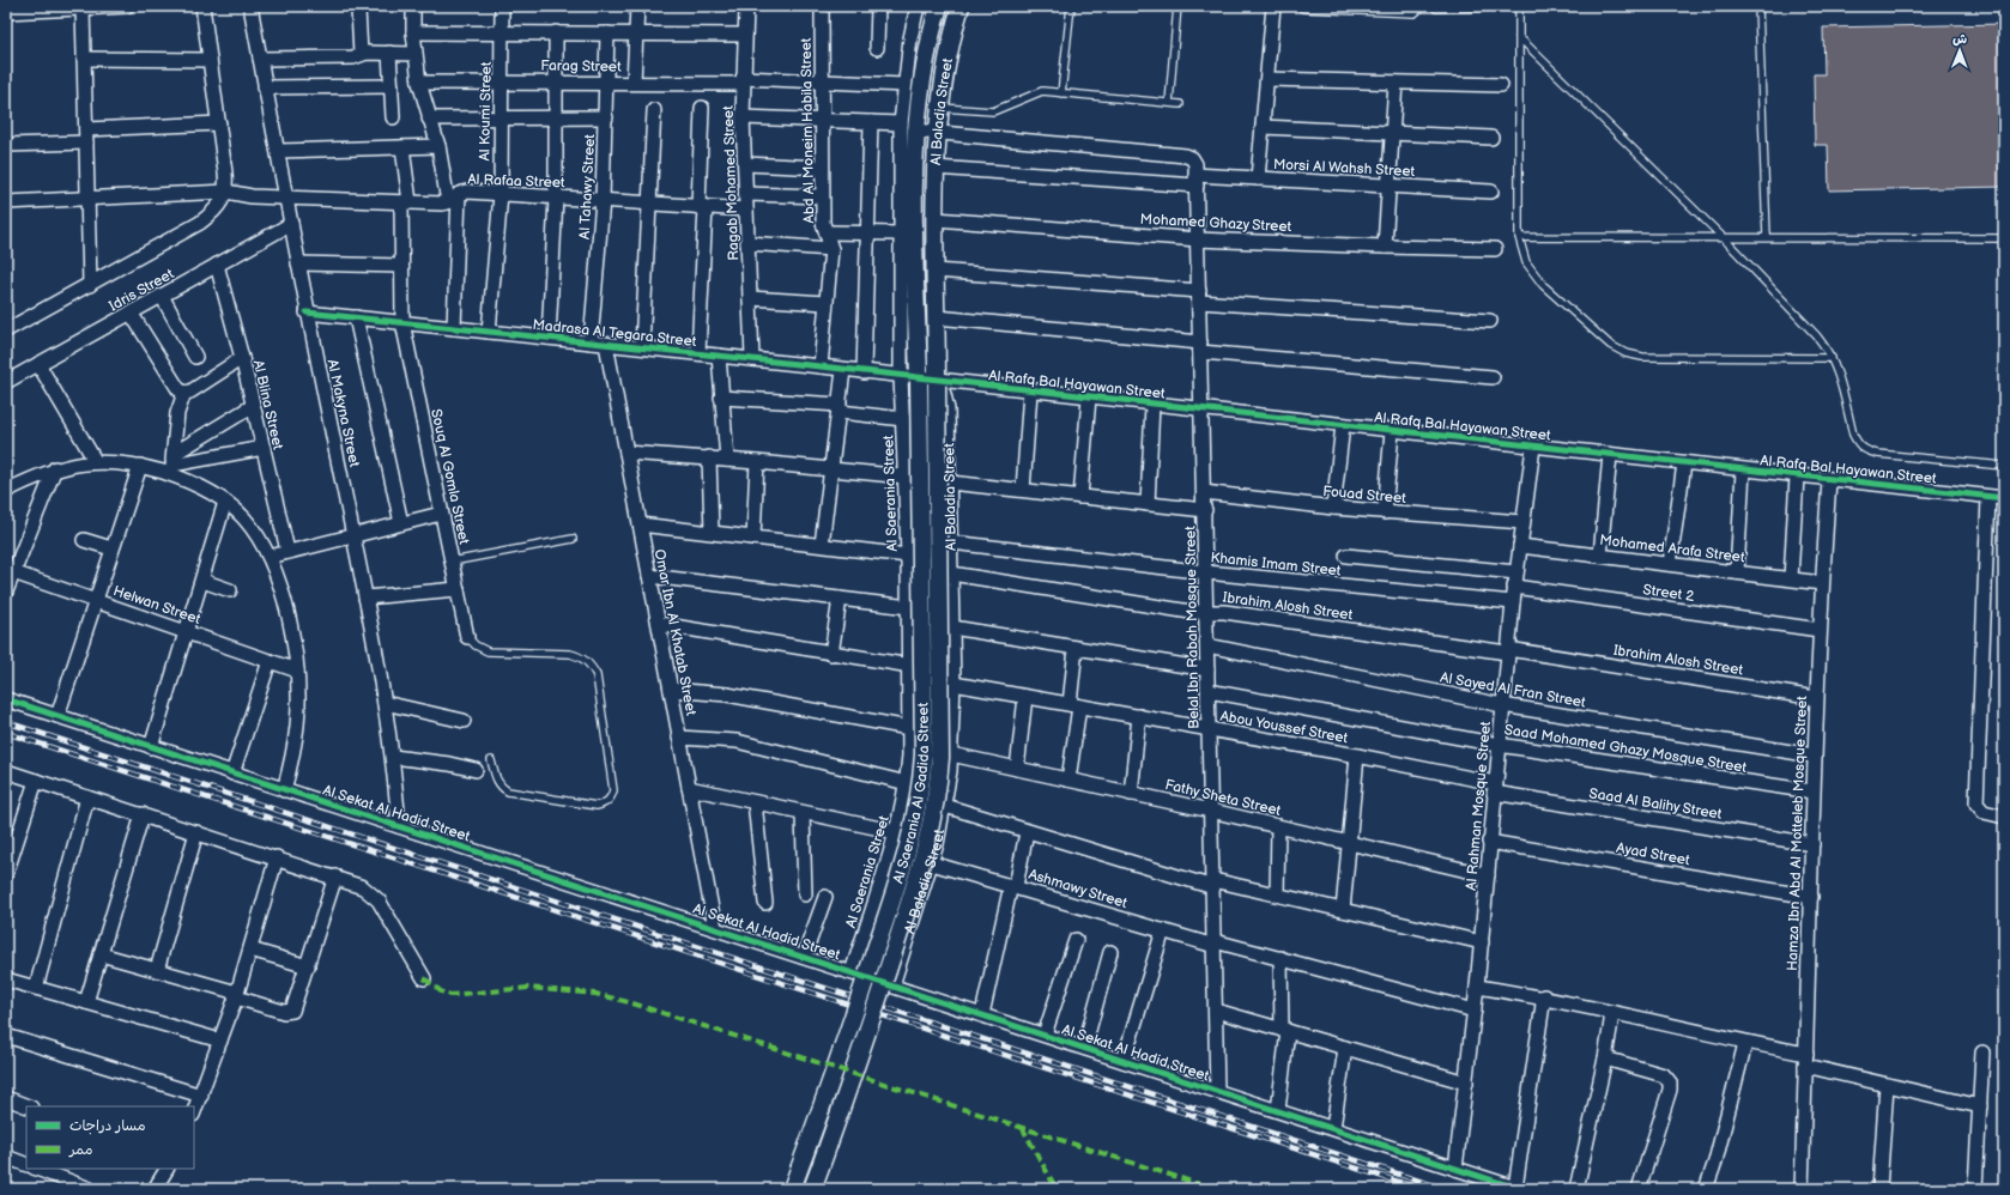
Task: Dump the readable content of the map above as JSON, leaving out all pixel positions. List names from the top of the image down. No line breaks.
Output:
{"streets":{"street":["Farag Street","Al Koumi Street","Al Baladia Street","Abd Al Moneim Habila Street","Morsi Al Wahsh Street","Al Rafaa Street","Ragab Mohamed Street","Al Tahawy Street","Mohamed Ghazy Street","Idris Street","Madrasa Al Tegara Street","Al Rafq Bal Hayawan Street","Al Blina Street","Al Makyna Street","Souq Al Gomla Street","Al Saerania Street","Fouad Street","Mohamed Arafa Street","Khamis Imam Street","Street 2","Helwan Street","Ibrahim Alosh Street","Belal Ibn Rabah Mosque Street","Omar Ibn Al Khatab Street","Al Sayed Al Fran Street","Abou Youssef Street","Saad Mohamed Ghazy Mosque Street","Al Saerania Al Gadida Street","Fathy Sheta Street","Saad Al Balihy Street","Al Rahman Mosque Street","Al Sekat Al Hadid Street","Hamza Ibn Abd Al Motteleb Mosque Street","Ayad Street","Ashmawy Street"]},"crossings":[["Farag Street","Al Koumi Street"],["Farag Street","Abd Al Moneim Habila Street"],["Farag Street","Ragab Mohamed Street"],["Farag Street","Al Tahawy Street"],["Farag Street","Al Saerania Street"],["Al Koumi Street","Al Rafaa Street"],["Al Koumi Street","Madrasa Al Tegara Street"],["Al Baladia Street","Morsi Al Wahsh Street"],["Al Baladia Street","Mohamed Ghazy Street"],["Al Baladia Street","Madrasa Al Tegara Street"],["Al Baladia Street","Al Rafq Bal Hayawan Street"],["Al Baladia Street","Al Saerania Street"],["Al Baladia Street","Khamis Imam Street"],["Al Baladia Street","Ibrahim Alosh Street"],["Al Baladia Street","Abou Youssef Street"],["Al Baladia Street","Al Saerania Al Gadida Street"],["Al Baladia Street","Fathy Sheta Street"],["Al Baladia Street","Al Sekat Al Hadid Street"],["Al Baladia Street","Ashmawy Street"],["Abd Al Moneim Habila Street","Madrasa Al Tegara Street"],["Morsi Al Wahsh Street","Belal Ibn Rabah Mosque Street"],["Al Rafaa Street","Ragab Mohamed Street"],["Al Rafaa Street","Al Tahawy Street"],["Al Rafaa Street","Al Makyna Street"],["Al Rafaa Street","Souq Al Gomla Street"],["Ragab Mohamed Street","Madrasa Al Tegara Street"],["Al Tahawy Street","Madrasa Al Tegara Street"],["Mohamed Ghazy Street","Belal Ibn Rabah Mosque Street"],["Idris Street","Al Blina Street"],["Idris Street","Al Makyna Street"],["Madrasa Al Tegara Street","Al Rafq Bal Hayawan Street"],["Madrasa Al Tegara Street","Al Makyna Street"],["Madrasa Al Tegara Street","Souq Al Gomla Street"],["Madrasa Al Tegara Street","Al Saerania Street"],["Madrasa Al Tegara Street","Omar Ibn Al Khatab Street"],["Madrasa Al Tegara Street","Al Saerania Al Gadida Street"],["Al Rafq Bal Hayawan Street","Belal Ibn Rabah Mosque Street"],["Al Rafq Bal Hayawan Street","Al Saerania Al Gadida Street"],["Al Rafq Bal Hayawan Street","Al Rahman Mosque Street"],["Al Rafq Bal Hayawan Street","Hamza Ibn Abd Al Motteleb Mosque Street"],["Al Makyna Street","Al Sekat Al Hadid Street"],["Al Saerania Street","Al Sekat Al Hadid Street"],["Fouad Street","Belal Ibn Rabah Mosque Street"],["Fouad Street","Al Rahman Mosque Street"],["Mohamed Arafa Street","Al Rahman Mosque Street"],["Mohamed Arafa Street","Hamza Ibn Abd Al Motteleb Mosque Street"],["Khamis Imam Street","Belal Ibn Rabah Mosque Street"],["Khamis Imam Street","Al Rahman Mosque Street"],["Street 2","Al Rahman Mosque Street"],["Street 2","Hamza Ibn Abd Al Motteleb Mosque Street"],["Ibrahim Alosh Street","Belal Ibn Rabah Mosque Street"],["Ibrahim Alosh Street","Al Rahman Mosque Street"],["Ibrahim Alosh Street","Hamza Ibn Abd Al Motteleb Mosque Street"],["Belal Ibn Rabah Mosque Street","Al Sayed Al Fran Street"],["Belal Ibn Rabah Mosque Street","Abou Youssef Street"],["Belal Ibn Rabah Mosque Street","Saad Mohamed Ghazy Mosque Street"],["Belal Ibn Rabah Mosque Street","Fathy Sheta Street"],["Belal Ibn Rabah Mosque Street","Al Sekat Al Hadid Street"],["Belal Ibn Rabah Mosque Street","Ashmawy Street"],["Omar Ibn Al Khatab Street","Al Sekat Al Hadid Street"],["Al Sayed Al Fran Street","Al Rahman Mosque Street"],["Al Sayed Al Fran Street","Hamza Ibn Abd Al Motteleb Mosque Street"],["Abou Youssef Street","Saad Al Balihy Street"],["Abou Youssef Street","Al Rahman Mosque Street"],["Saad Mohamed Ghazy Mosque Street","Al Rahman Mosque Street"],["Saad Mohamed Ghazy Mosque Street","Hamza Ibn Abd Al Motteleb Mosque Street"],["Fathy Sheta Street","Al Rahman Mosque Street"],["Saad Al Balihy Street","Al Rahman Mosque Street"],["Saad Al Balihy Street","Hamza Ibn Abd Al Motteleb Mosque Street"],["Al Rahman Mosque Street","Al Sekat Al Hadid Street"],["Al Rahman Mosque Street","Ayad Street"],["Al Rahman Mosque Street","Ashmawy Street"],["Hamza Ibn Abd Al Motteleb Mosque Street","Ayad Street"]],"legend":["مسار دراجات","ممر"],"north":"top"}
